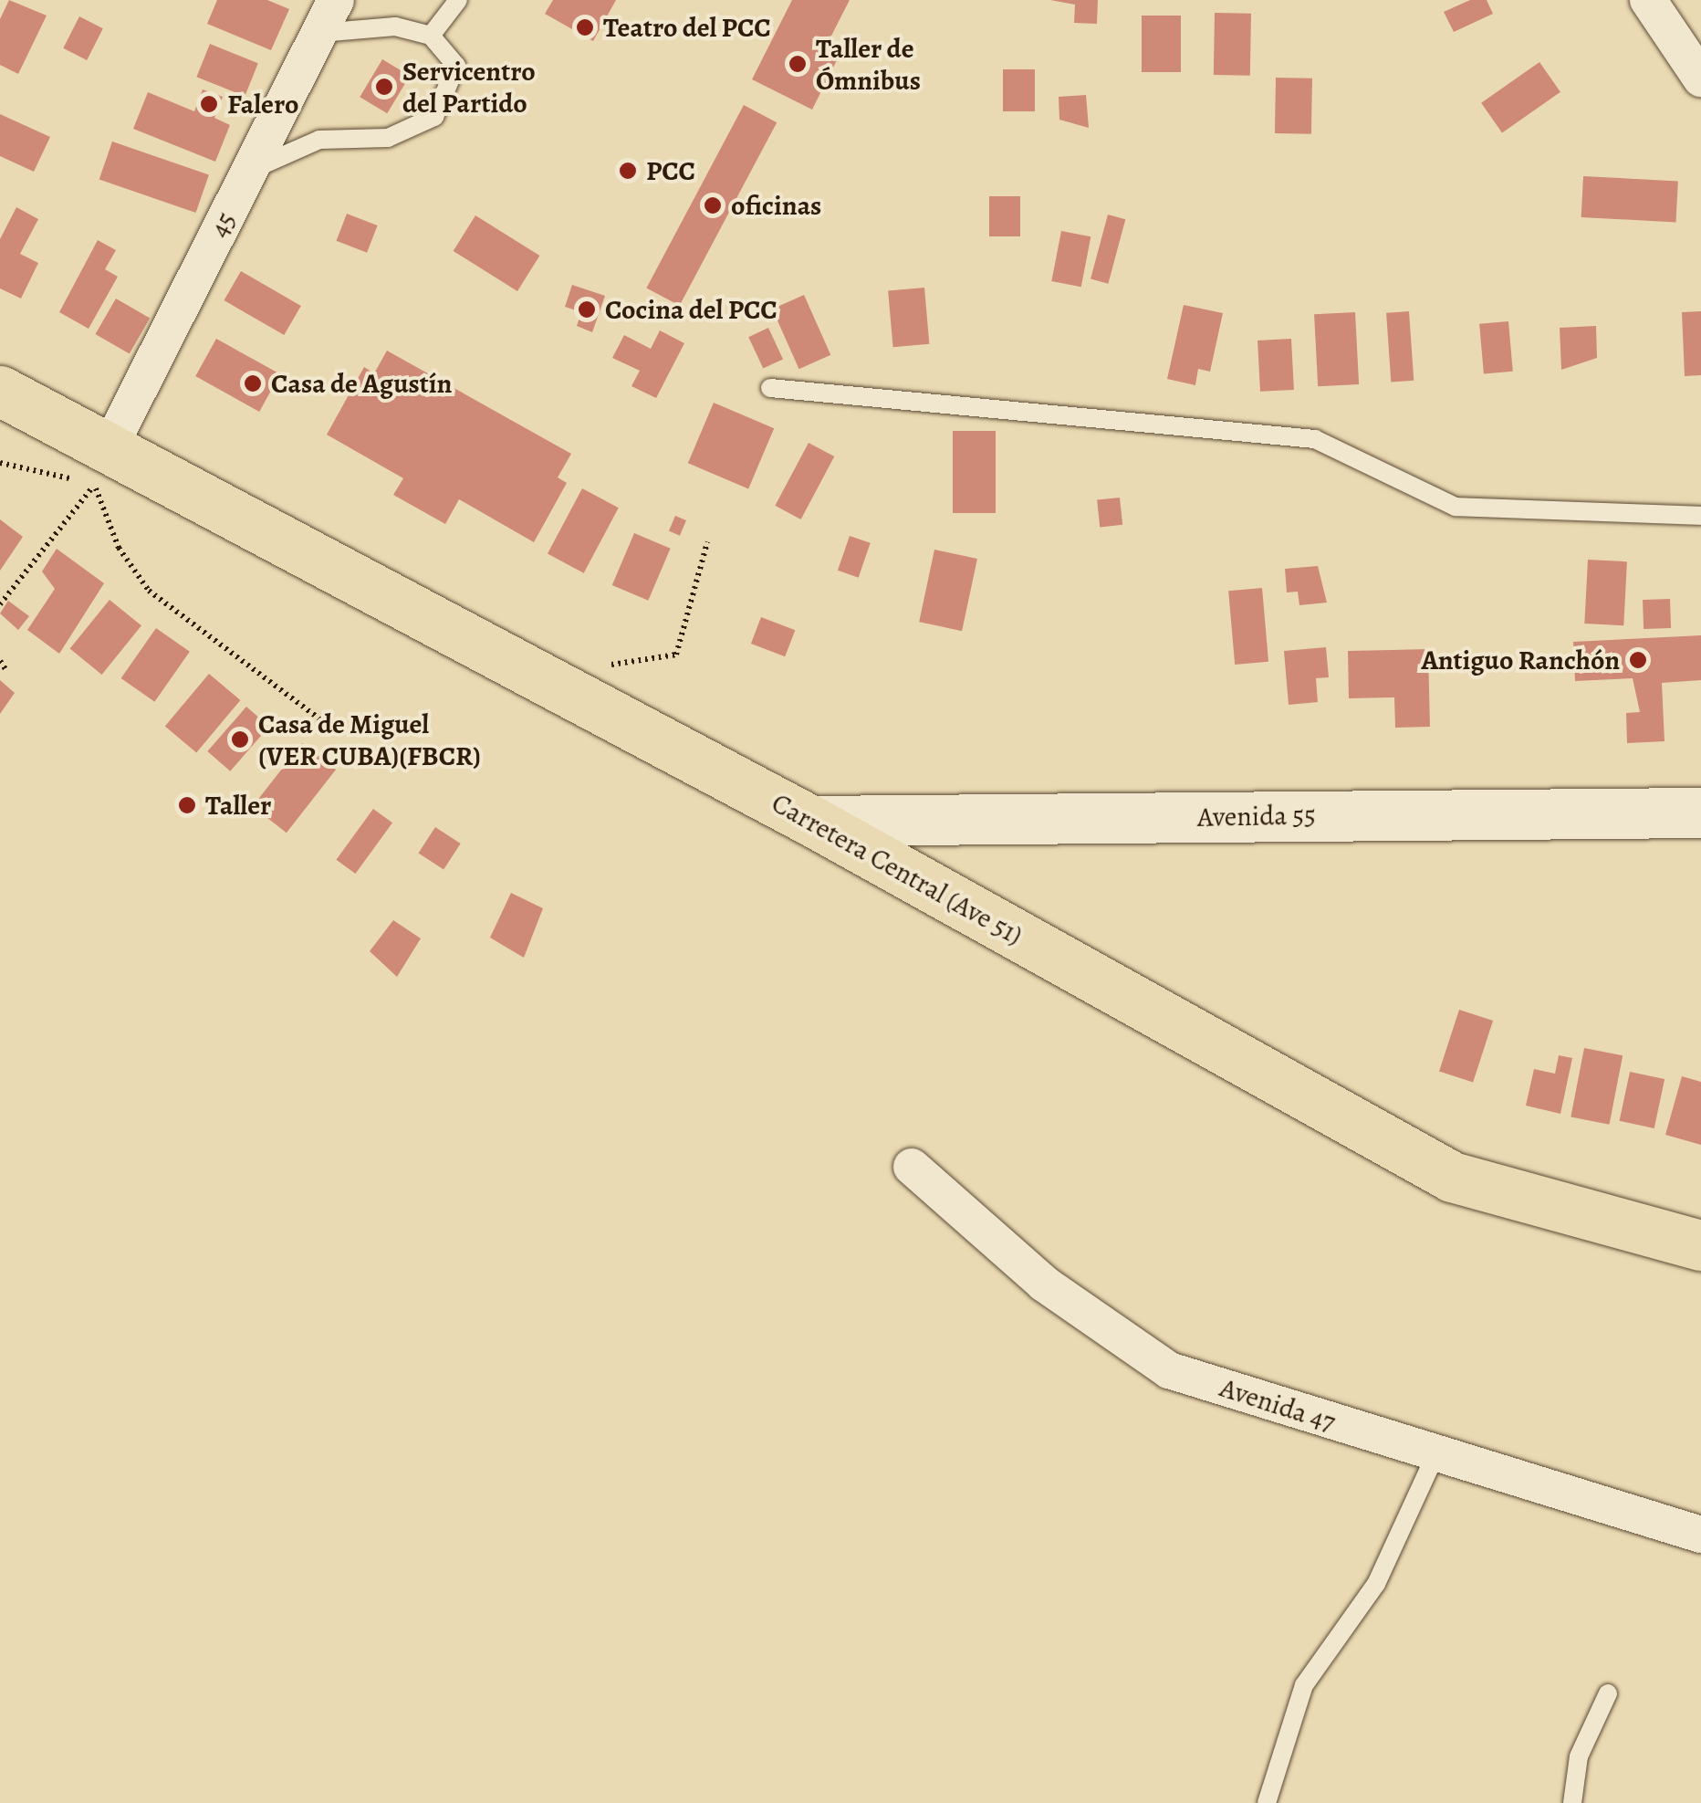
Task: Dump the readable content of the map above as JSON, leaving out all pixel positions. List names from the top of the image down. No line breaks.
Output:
{"streets":{"main road":["Carretera Central (Ave 51)"],"street":["45","Avenida 55","Avenida 47"]},"crossings":[["45","Carretera Central (Ave 51)"],["Avenida 55","Carretera Central (Ave 51)"]],"places":["Teatro del PCC","Taller de Ómnibus","Servicentro del Partido","Falero","PCC","oficinas","Cocina del PCC","Casa de Agustín","Antiguo Ranchón","Casa de Miguel (VER CUBA)(FBCR)","Taller"]}
